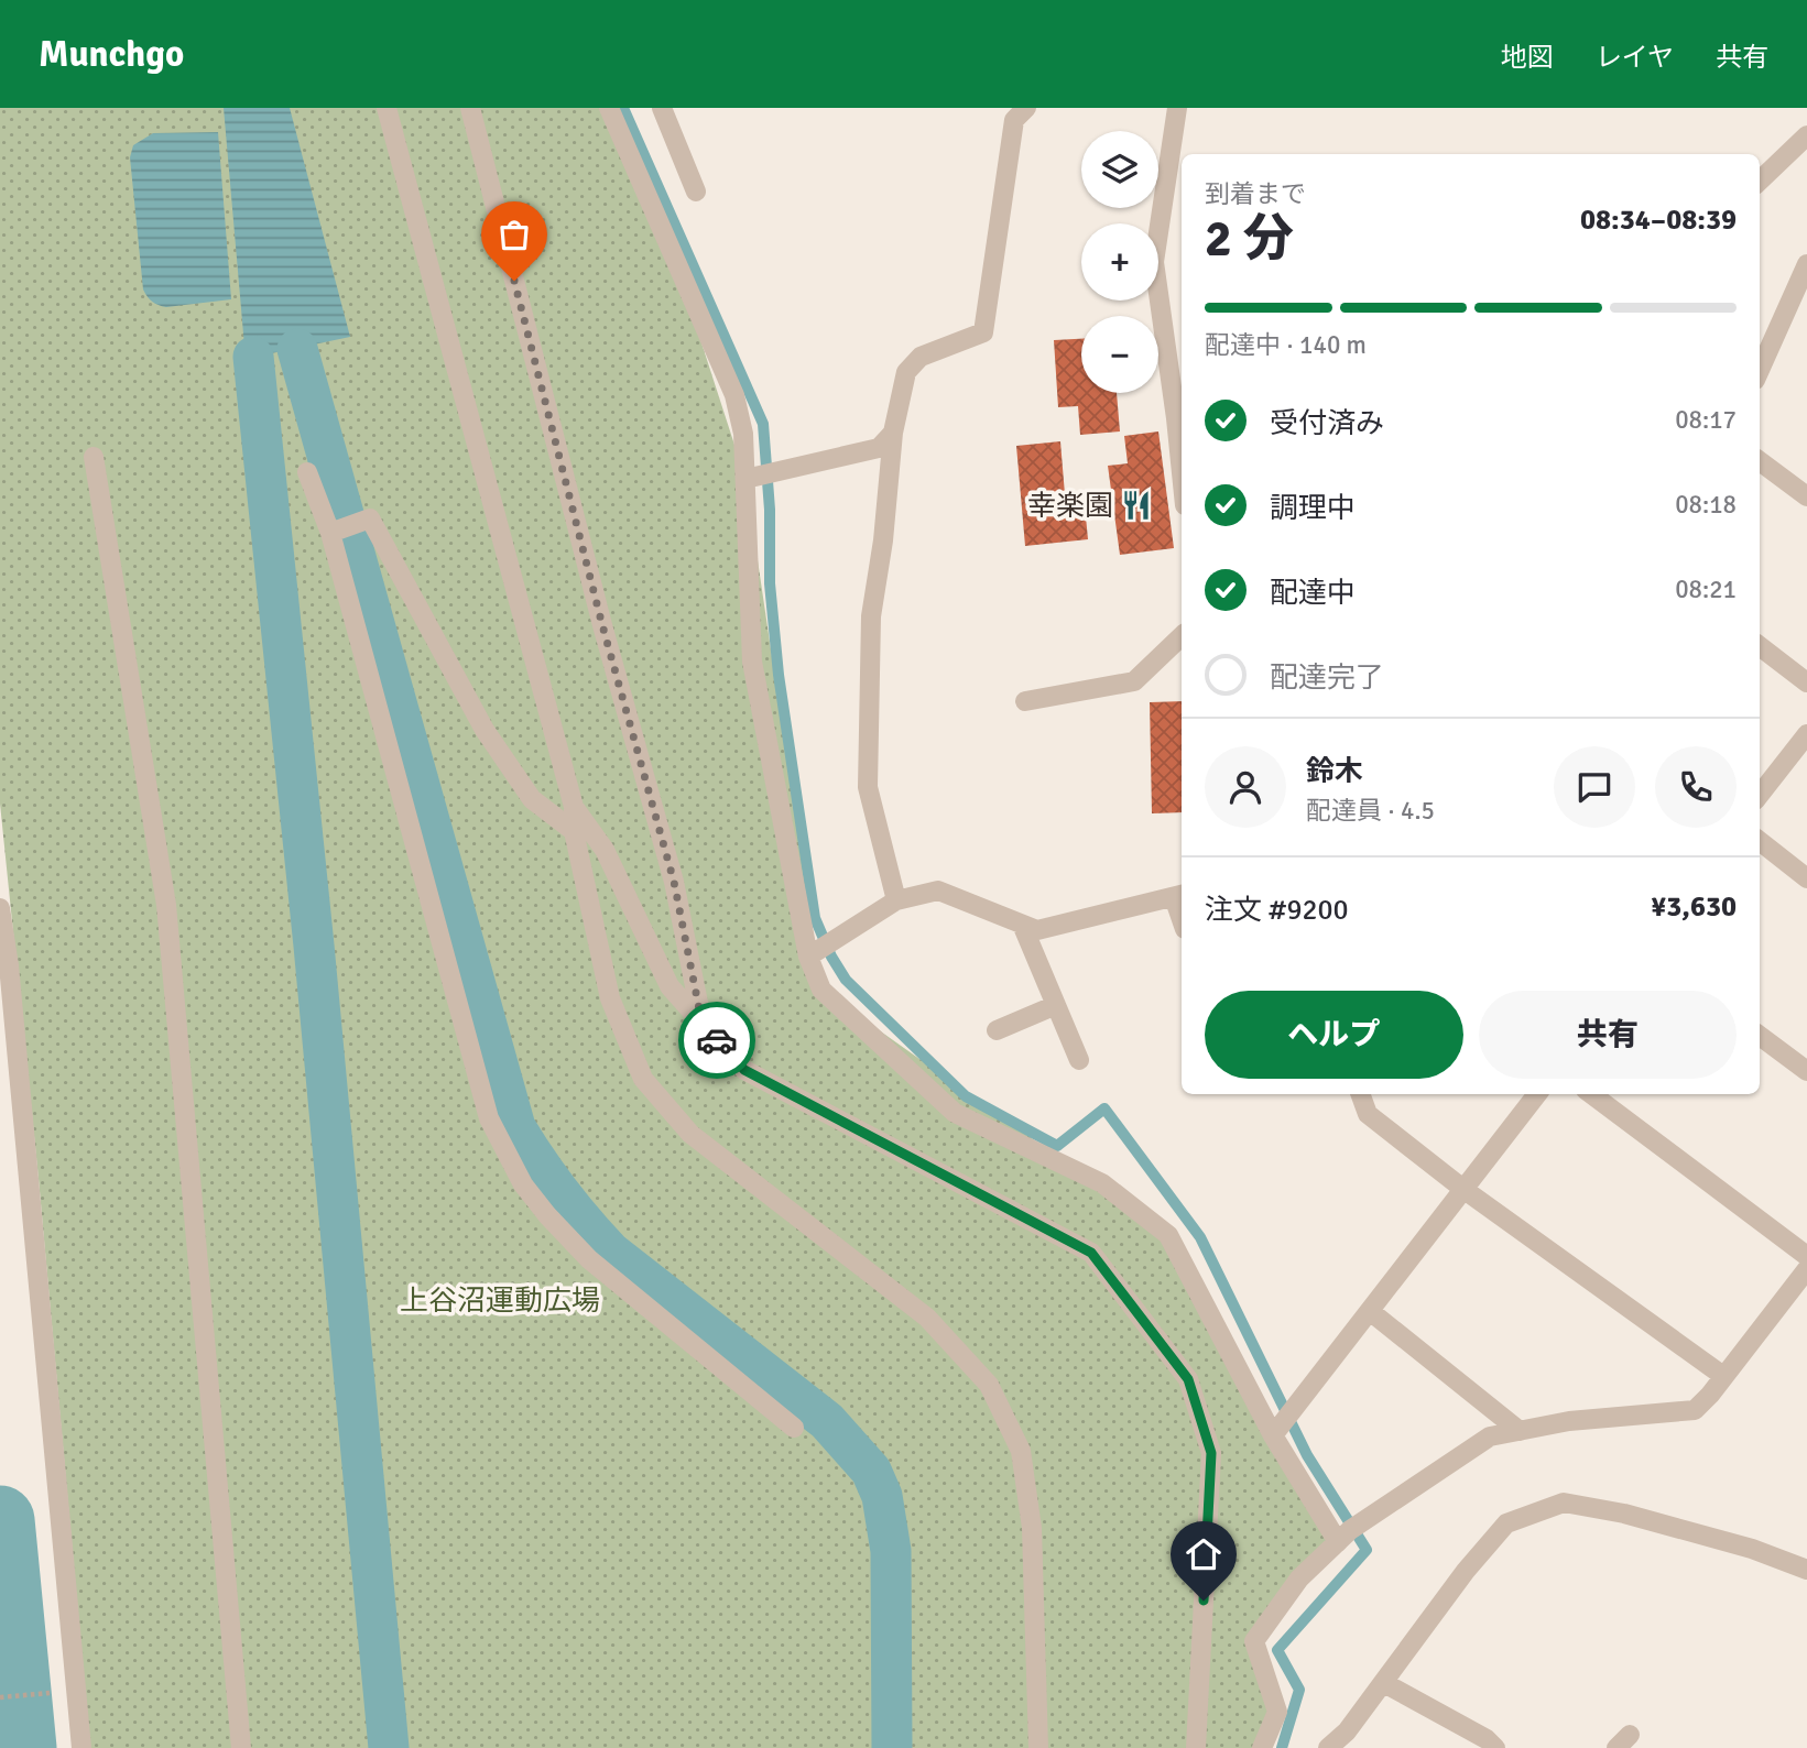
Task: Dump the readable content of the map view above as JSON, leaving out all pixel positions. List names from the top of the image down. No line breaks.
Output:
{"parks":["上谷沼運動広場"],"places":{"restaurant":["幸楽園"]},"page":{"header":"Munchgo","nav":["地図","レイヤ","共有"],"map_buttons":["+","−"],"heading":["2 分","到着まで","08:34–08:39"],"panel":["鈴木","配達員 · 4.5","注文 #9200","¥3,630"],"bar":"配達中 · 140 m","list":[["受付済み","08:17"],["調理中","08:18"],["配達中","08:21"],"配達完了"],"buttons":["ヘルプ","共有"]}}
